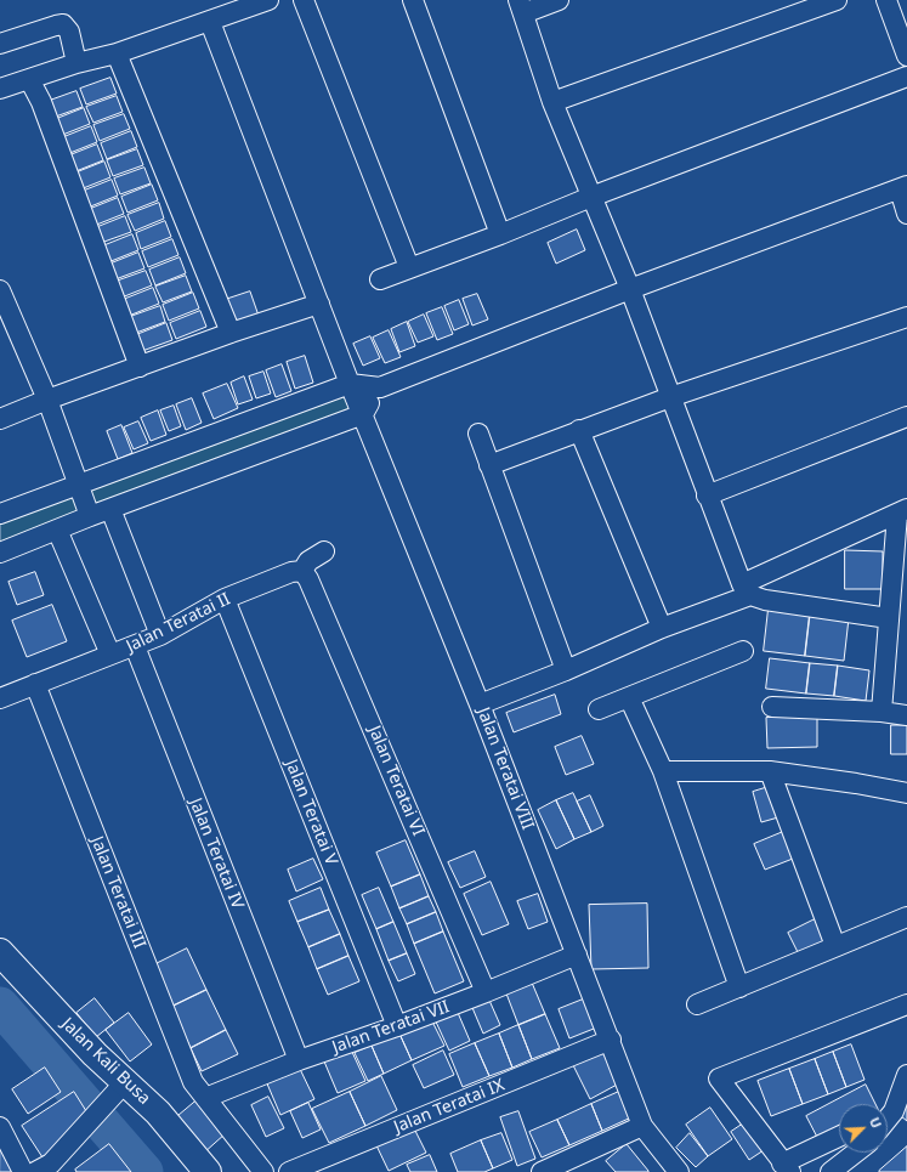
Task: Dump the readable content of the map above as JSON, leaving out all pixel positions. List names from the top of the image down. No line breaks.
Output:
{"streets":{"street":["Jalan Teratai II","Jalan Teratai VIII","Jalan Teratai VI","Jalan Teratai V","Jalan Teratai IV","Jalan Teratai III","Jalan Teratai VII","Jalan Kali Busa","Jalan Teratai IX"]},"crossings":[["Jalan Teratai II","Jalan Teratai VI"],["Jalan Teratai II","Jalan Teratai V"],["Jalan Teratai II","Jalan Teratai IV"],["Jalan Teratai II","Jalan Teratai III"],["Jalan Teratai VIII","Jalan Teratai VII"],["Jalan Teratai VIII","Jalan Teratai IX"],["Jalan Teratai VI","Jalan Teratai VII"],["Jalan Teratai V","Jalan Teratai VII"],["Jalan Teratai IV","Jalan Teratai VII"],["Jalan Teratai III","Jalan Teratai VII"]],"north":"top right"}
